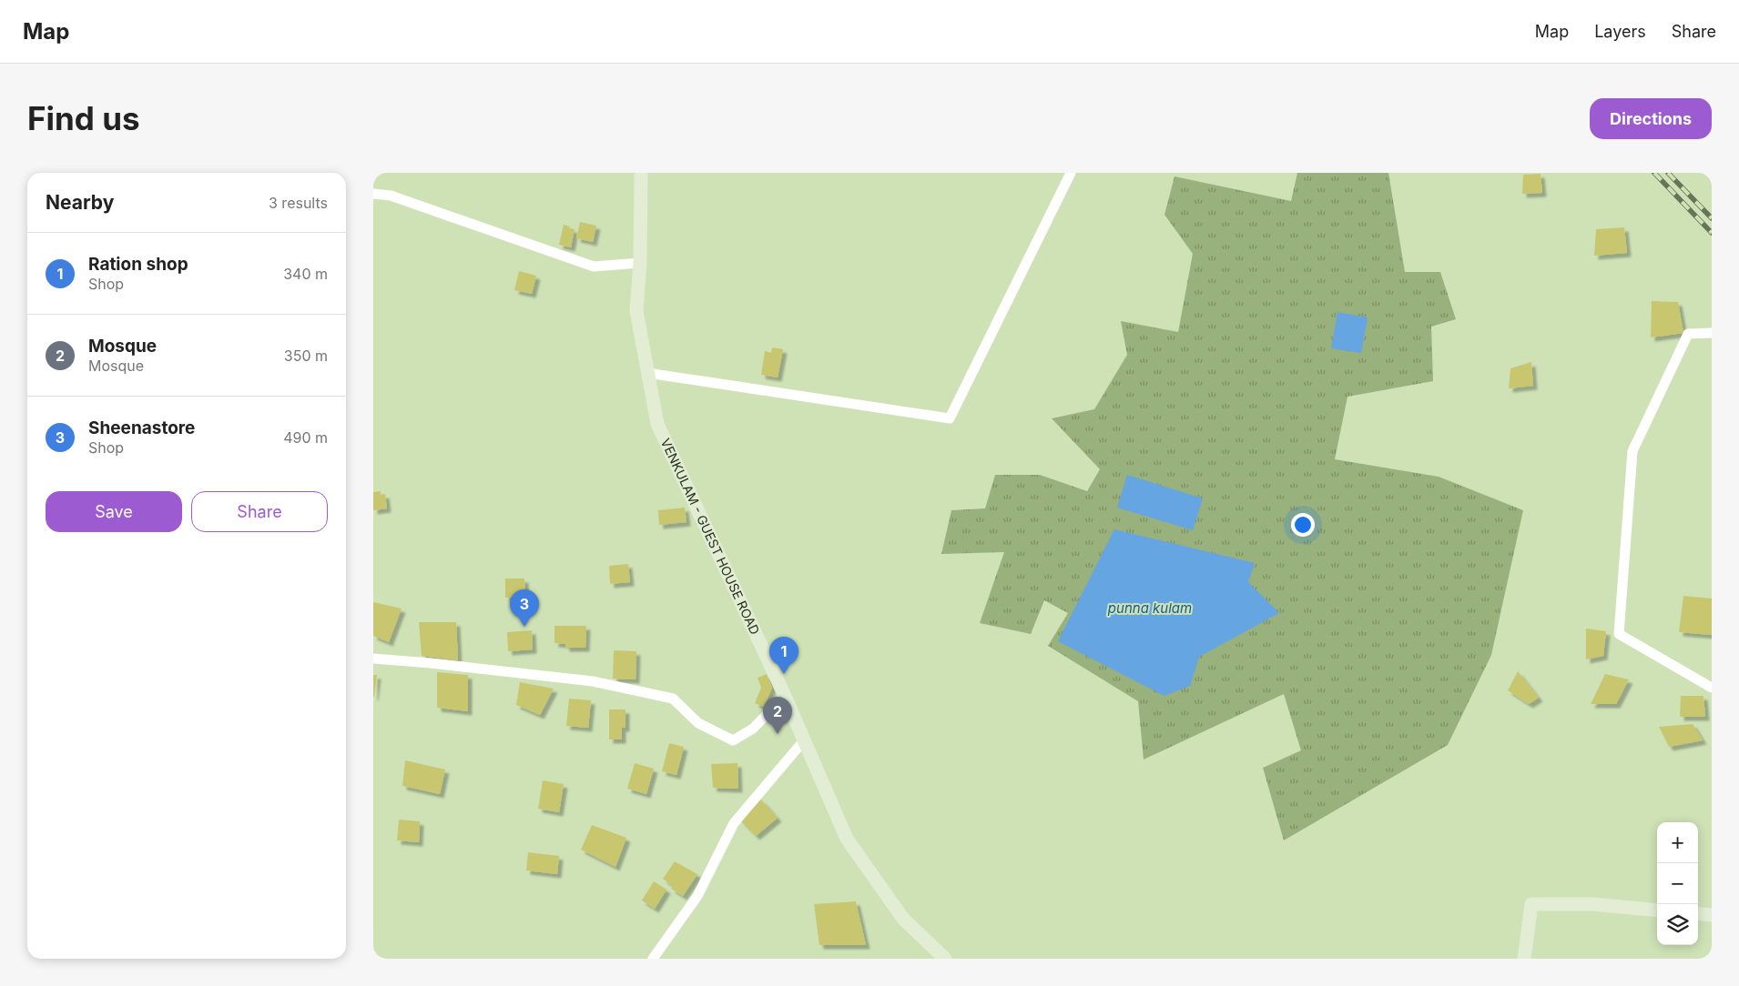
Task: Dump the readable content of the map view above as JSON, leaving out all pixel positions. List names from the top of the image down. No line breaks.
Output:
{"streets":{"main road":["VENKULAM - GUEST HOUSE ROAD"]},"water":["punna kulam"],"page":{"header":"Map","nav":["Map","Layers","Share"],"buttons":["Directions",["Save","Share"]],"title":"Find us","heading":["Nearby","3 results"],"list":[{"mark":"1","name":"Ration shop","note":"Shop","value":"340 m"},{"mark":"2","name":"Mosque","note":"Mosque","value":"350 m"},{"mark":"3","name":"Sheenastore","note":"Shop","value":"490 m"}],"pins":["3","1","2"],"map_buttons":["+","−"]}}
